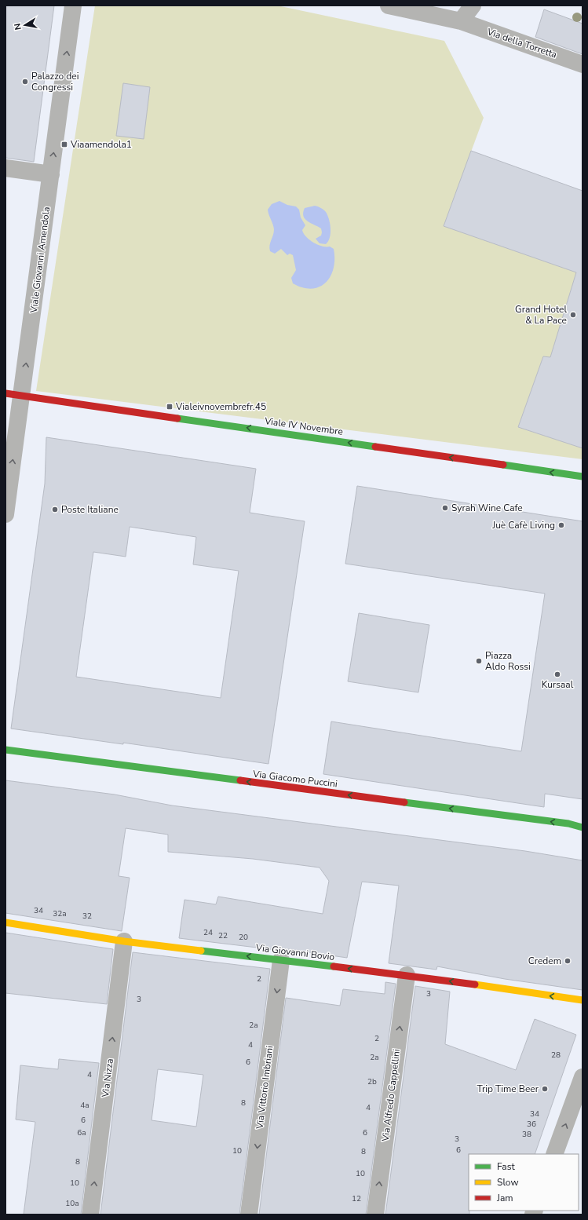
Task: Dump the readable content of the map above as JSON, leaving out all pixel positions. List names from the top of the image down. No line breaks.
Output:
{"streets":{"street":["Via della Torretta","Viale Giovanni Amendola","Viale IV Novembre","Via Giacomo Puccini","Via Giovanni Bovio","Via Nizza","Via Vittorio Imbriani","Via Alfredo Cappellini"]},"crossings":[["Viale Giovanni Amendola","Viale IV Novembre"],["Via Giovanni Bovio","Via Nizza"],["Via Giovanni Bovio","Via Vittorio Imbriani"],["Via Giovanni Bovio","Via Alfredo Cappellini"]],"one_way":["Viale Giovanni Amendola","Viale IV Novembre","Via Giacomo Puccini","Via Giovanni Bovio","Via Nizza","Via Vittorio Imbriani","Via Alfredo Cappellini"],"places":{"other":["Palazzo dei Congressi","Grand Hotel & La Pace","Syrah Wine Cafe","Poste Italiane","Juè Cafè Living","Piazza Aldo Rossi","Kursaal","Credem","Trip Time Beer"],"transit":["Viaamendola1","Vialeivnovembrefr.45"]},"house_numbers":["34","32a","32","24","22","20","2","3","3","2a","2","4","28","2a","6","4","2b","8","4a","4","34","6","36","6a","6","38","3","6","10","8","8","10","10","12","10a"],"legend":["Fast","Slow","Jam"],"north":"left"}
